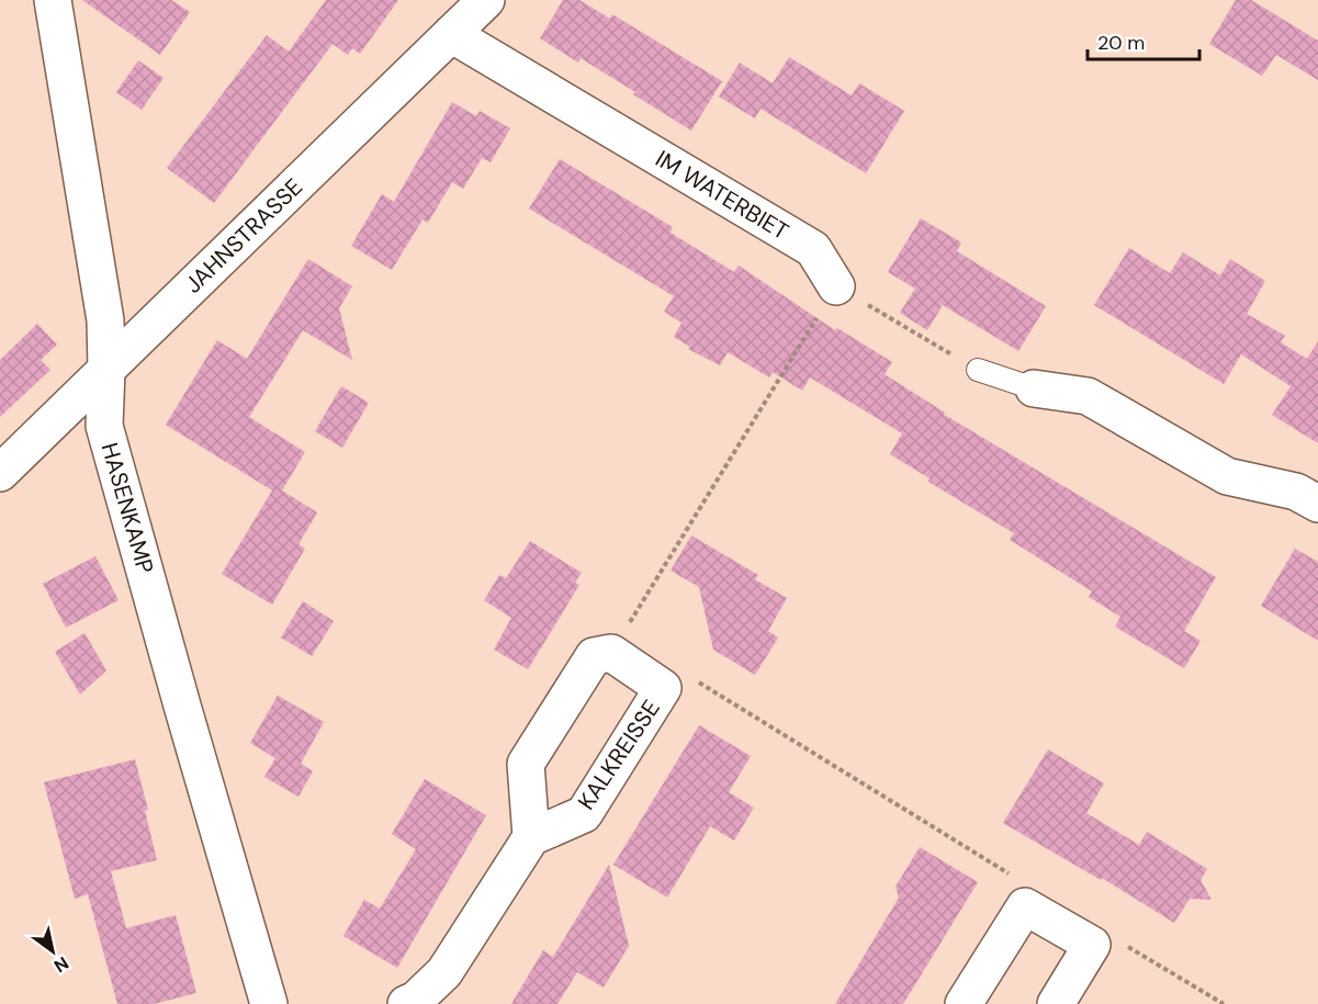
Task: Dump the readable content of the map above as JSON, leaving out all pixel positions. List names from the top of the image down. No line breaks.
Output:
{"streets":{"street":["IM WATERBIET","JAHNSTRASSE","HASENKAMP","KALKREISSE"]},"crossings":[["IM WATERBIET","JAHNSTRASSE"],["JAHNSTRASSE","HASENKAMP"]],"scale_bar":"20 m","north":"bottom right"}
